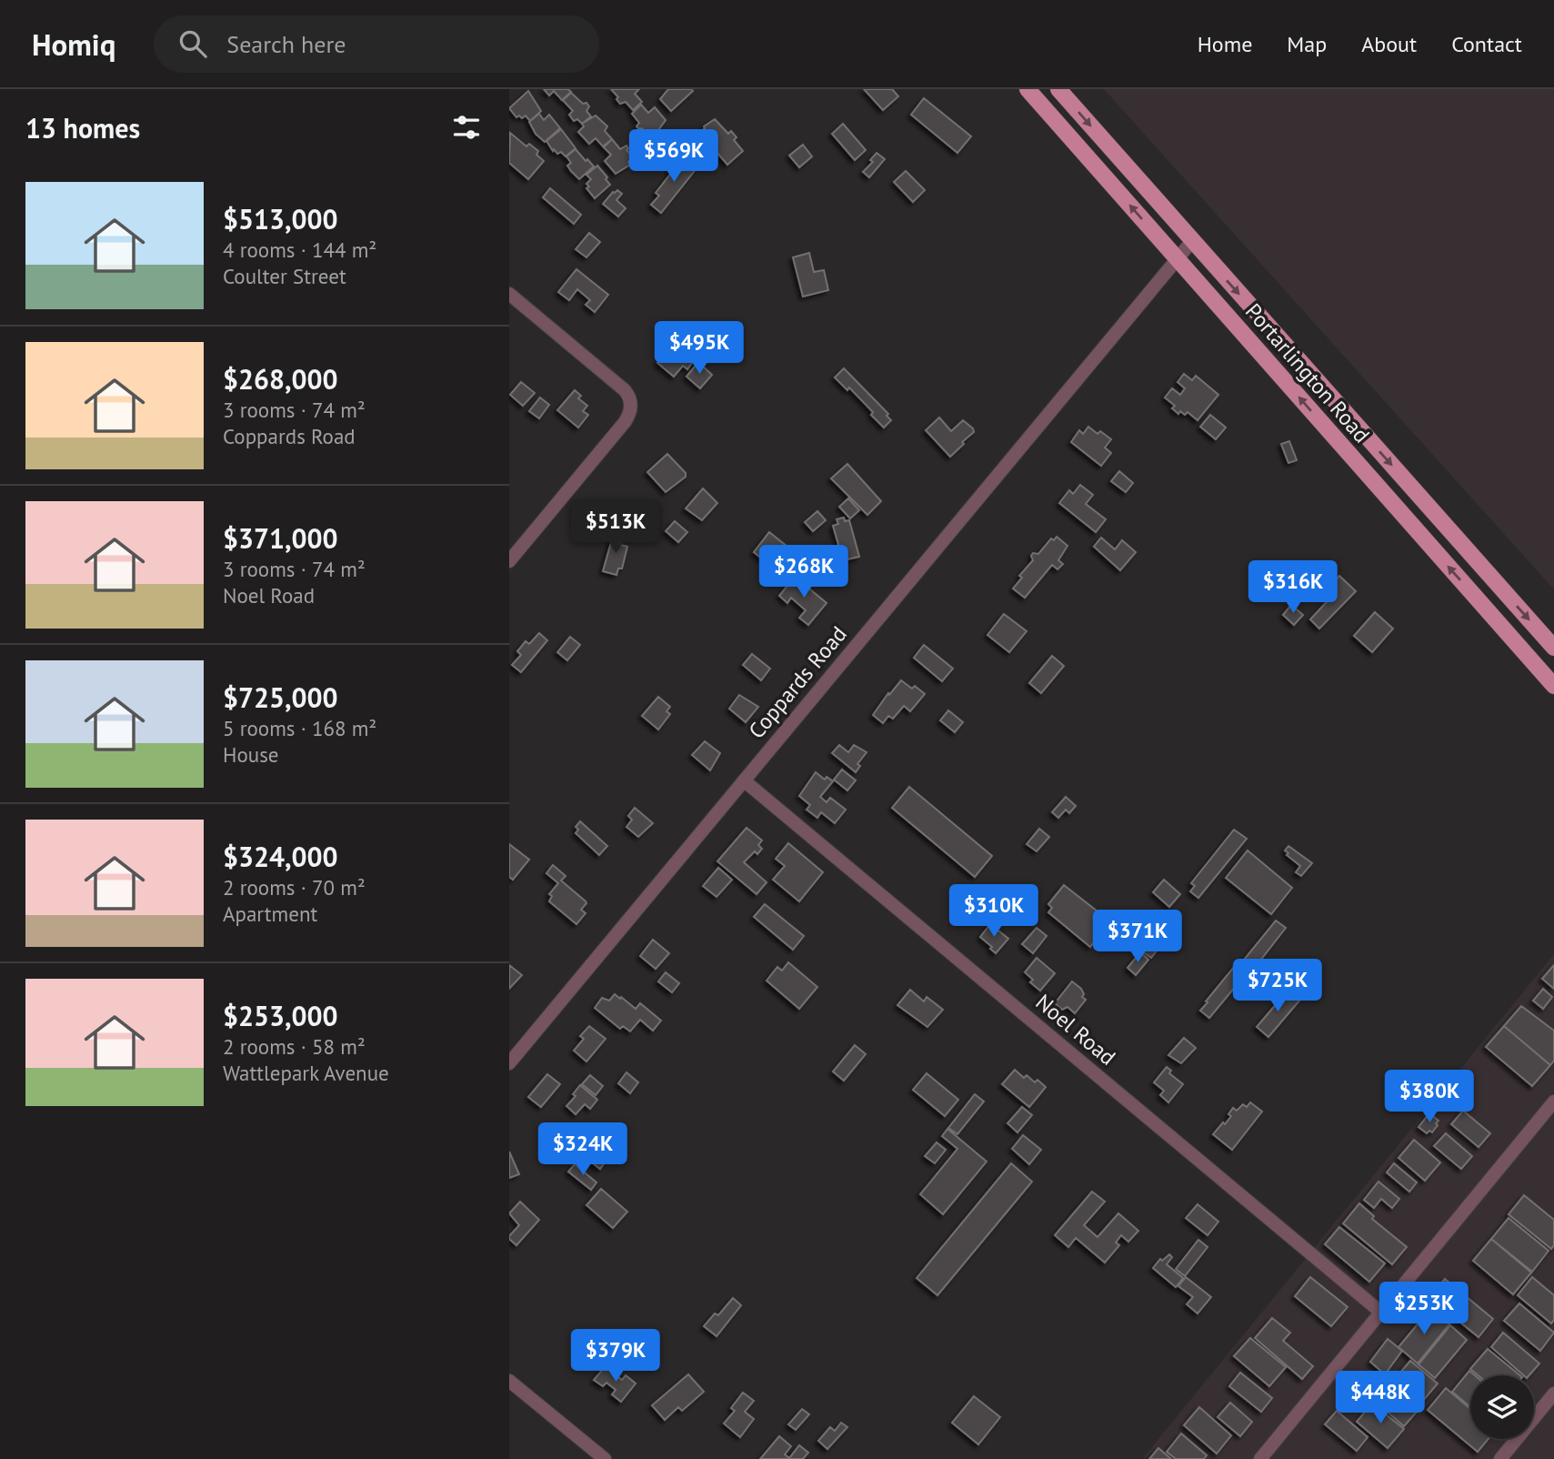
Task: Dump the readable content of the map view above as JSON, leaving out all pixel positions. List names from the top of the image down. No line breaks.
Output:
{"streets":{"main road":["Portarlington Road"],"street":["Coppards Road","Noel Road"]},"crossings":[["Portarlington Road","Coppards Road"],["Coppards Road","Noel Road"]],"page":{"header":"Homiq","search":"Search here","nav":["Home","Map","About","Contact"],"heading":"13 homes","price":["$569K","$495K","$513K","$268K","$316K","$310K","$371K","$725K","$380K","$324K","$253K","$379K","$448K"],"list":[{"name":"$513,000","note":"4 rooms · 144 m² · Coulter Street"},{"name":"$268,000","note":"3 rooms · 74 m² · Coppards Road"},{"name":"$371,000","note":"3 rooms · 74 m² · Noel Road"},{"name":"$725,000","note":"5 rooms · 168 m² · House"},{"name":"$324,000","note":"2 rooms · 70 m² · Apartment"},{"name":"$253,000","note":"2 rooms · 58 m² · Wattlepark Avenue"}]}}
